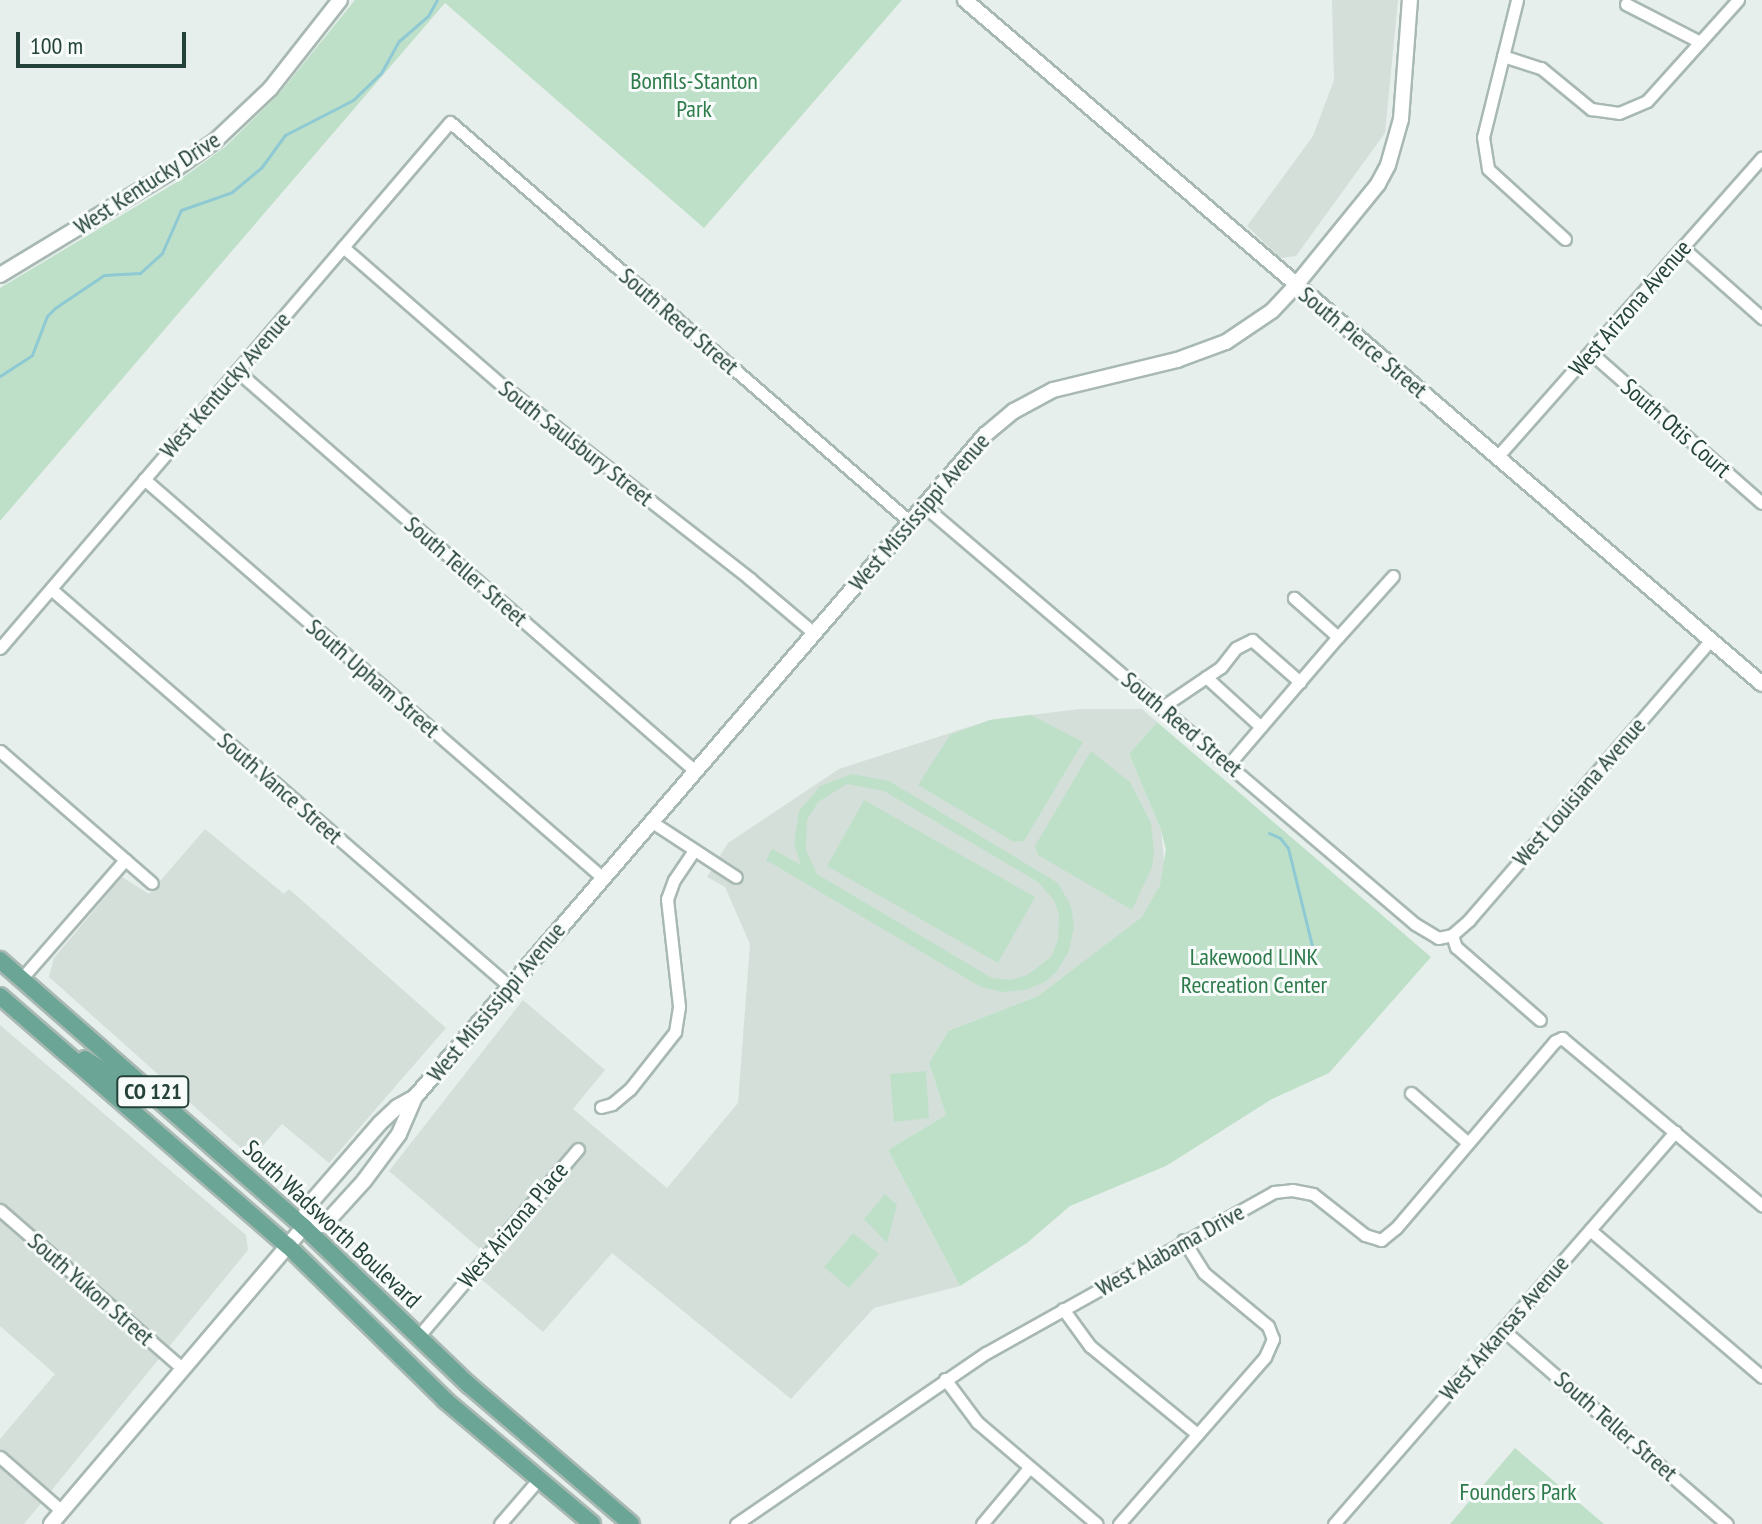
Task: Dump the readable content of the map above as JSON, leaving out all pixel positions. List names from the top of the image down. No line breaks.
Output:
{"streets":{"main road":["West Kentucky Drive","South Pierce Street","West Mississippi Avenue","CO 121","South Wadsworth Boulevard"],"street":["West Arizona Avenue","South Reed Street","West Kentucky Avenue","South Otis Court","South Saulsbury Street","South Teller Street","South Upham Street","South Vance Street","West Louisiana Avenue","West Arizona Place","West Alabama Drive","South Yukon Street","West Arkansas Avenue"]},"crossings":[["West Arizona Avenue","South Pierce Street"],["West Arizona Avenue","South Otis Court"],["South Reed Street","West Kentucky Avenue"],["South Reed Street","West Mississippi Avenue"],["South Reed Street","West Louisiana Avenue"],["South Pierce Street","West Mississippi Avenue"],["South Pierce Street","West Louisiana Avenue"],["West Kentucky Avenue","South Saulsbury Street"],["West Kentucky Avenue","South Teller Street"],["West Kentucky Avenue","South Upham Street"],["West Kentucky Avenue","South Vance Street"],["South Saulsbury Street","West Mississippi Avenue"],["West Mississippi Avenue","South Teller Street"],["West Mississippi Avenue","South Upham Street"],["West Mississippi Avenue","South Vance Street"],["West Mississippi Avenue","South Wadsworth Boulevard"],["West Mississippi Avenue","South Yukon Street"],["South Teller Street","West Arkansas Avenue"],["South Wadsworth Boulevard","West Arizona Place"],["West Alabama Drive","West Arkansas Avenue"]],"parks":["Bonfils-Stanton Park","Lakewood LINK Recreation Center","Founders Park"],"scale_bar":"100 m"}
